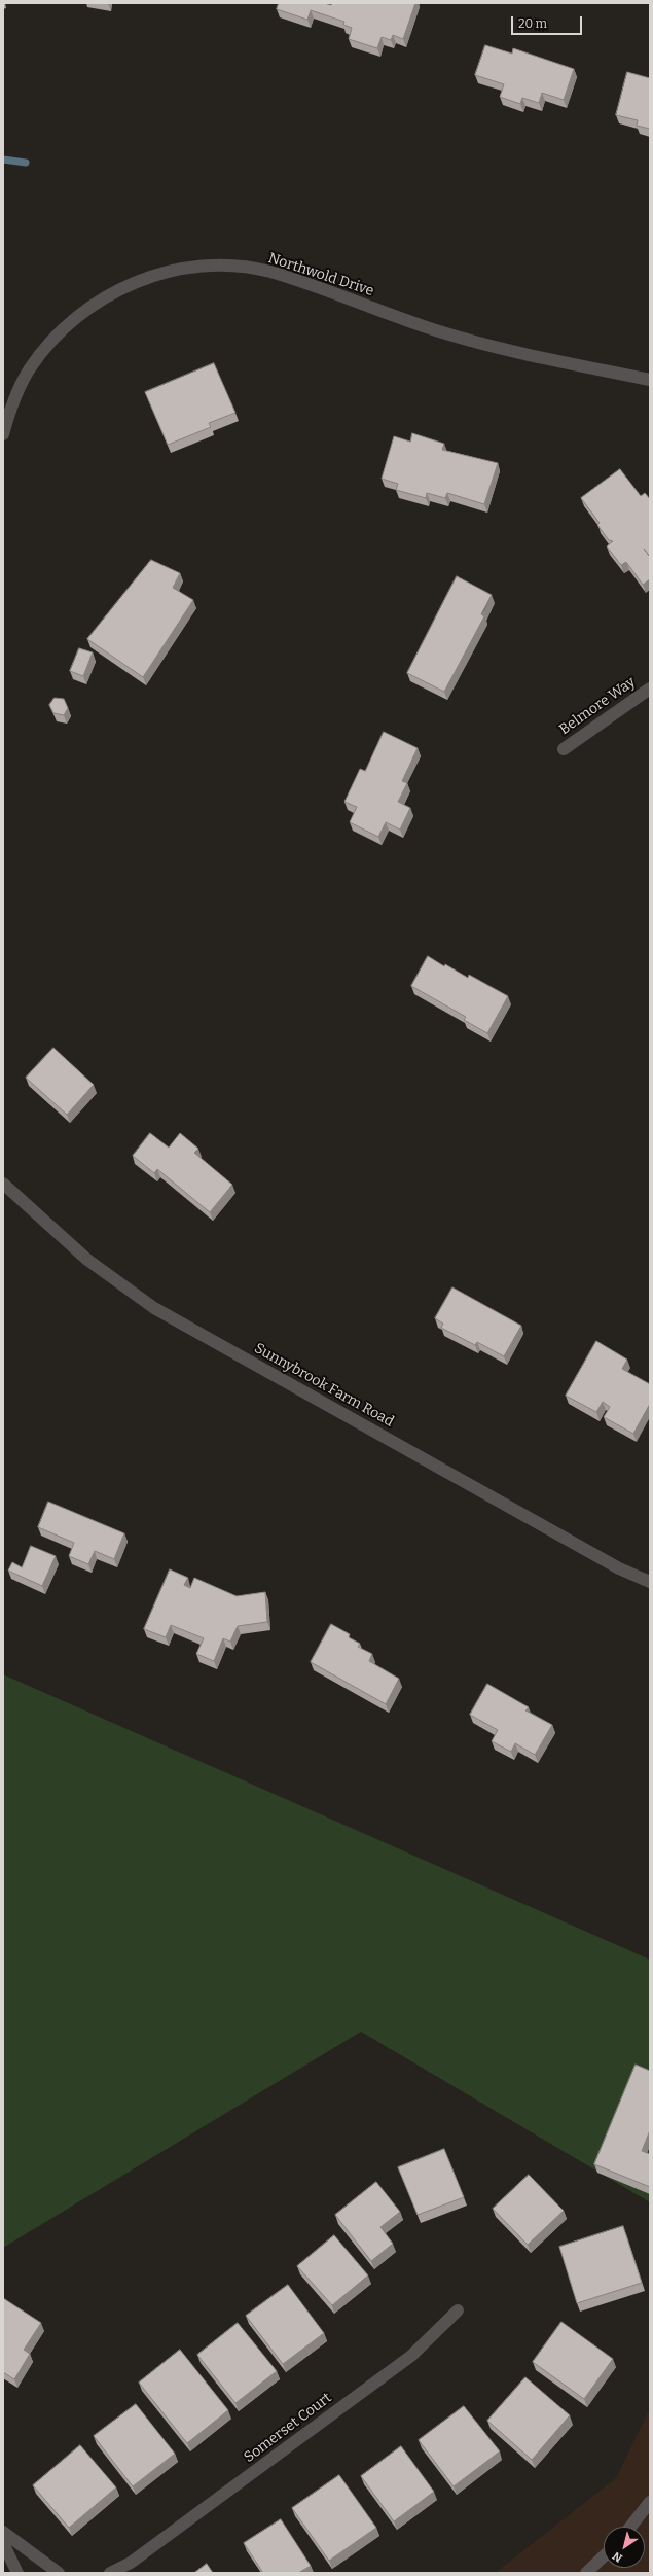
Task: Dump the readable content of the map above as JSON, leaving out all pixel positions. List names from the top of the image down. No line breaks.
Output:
{"streets":{"street":["Northwold Drive","Belmore Way","Sunnybrook Farm Road","Somerset Court"]},"scale_bar":"20 m","north":"bottom left"}
